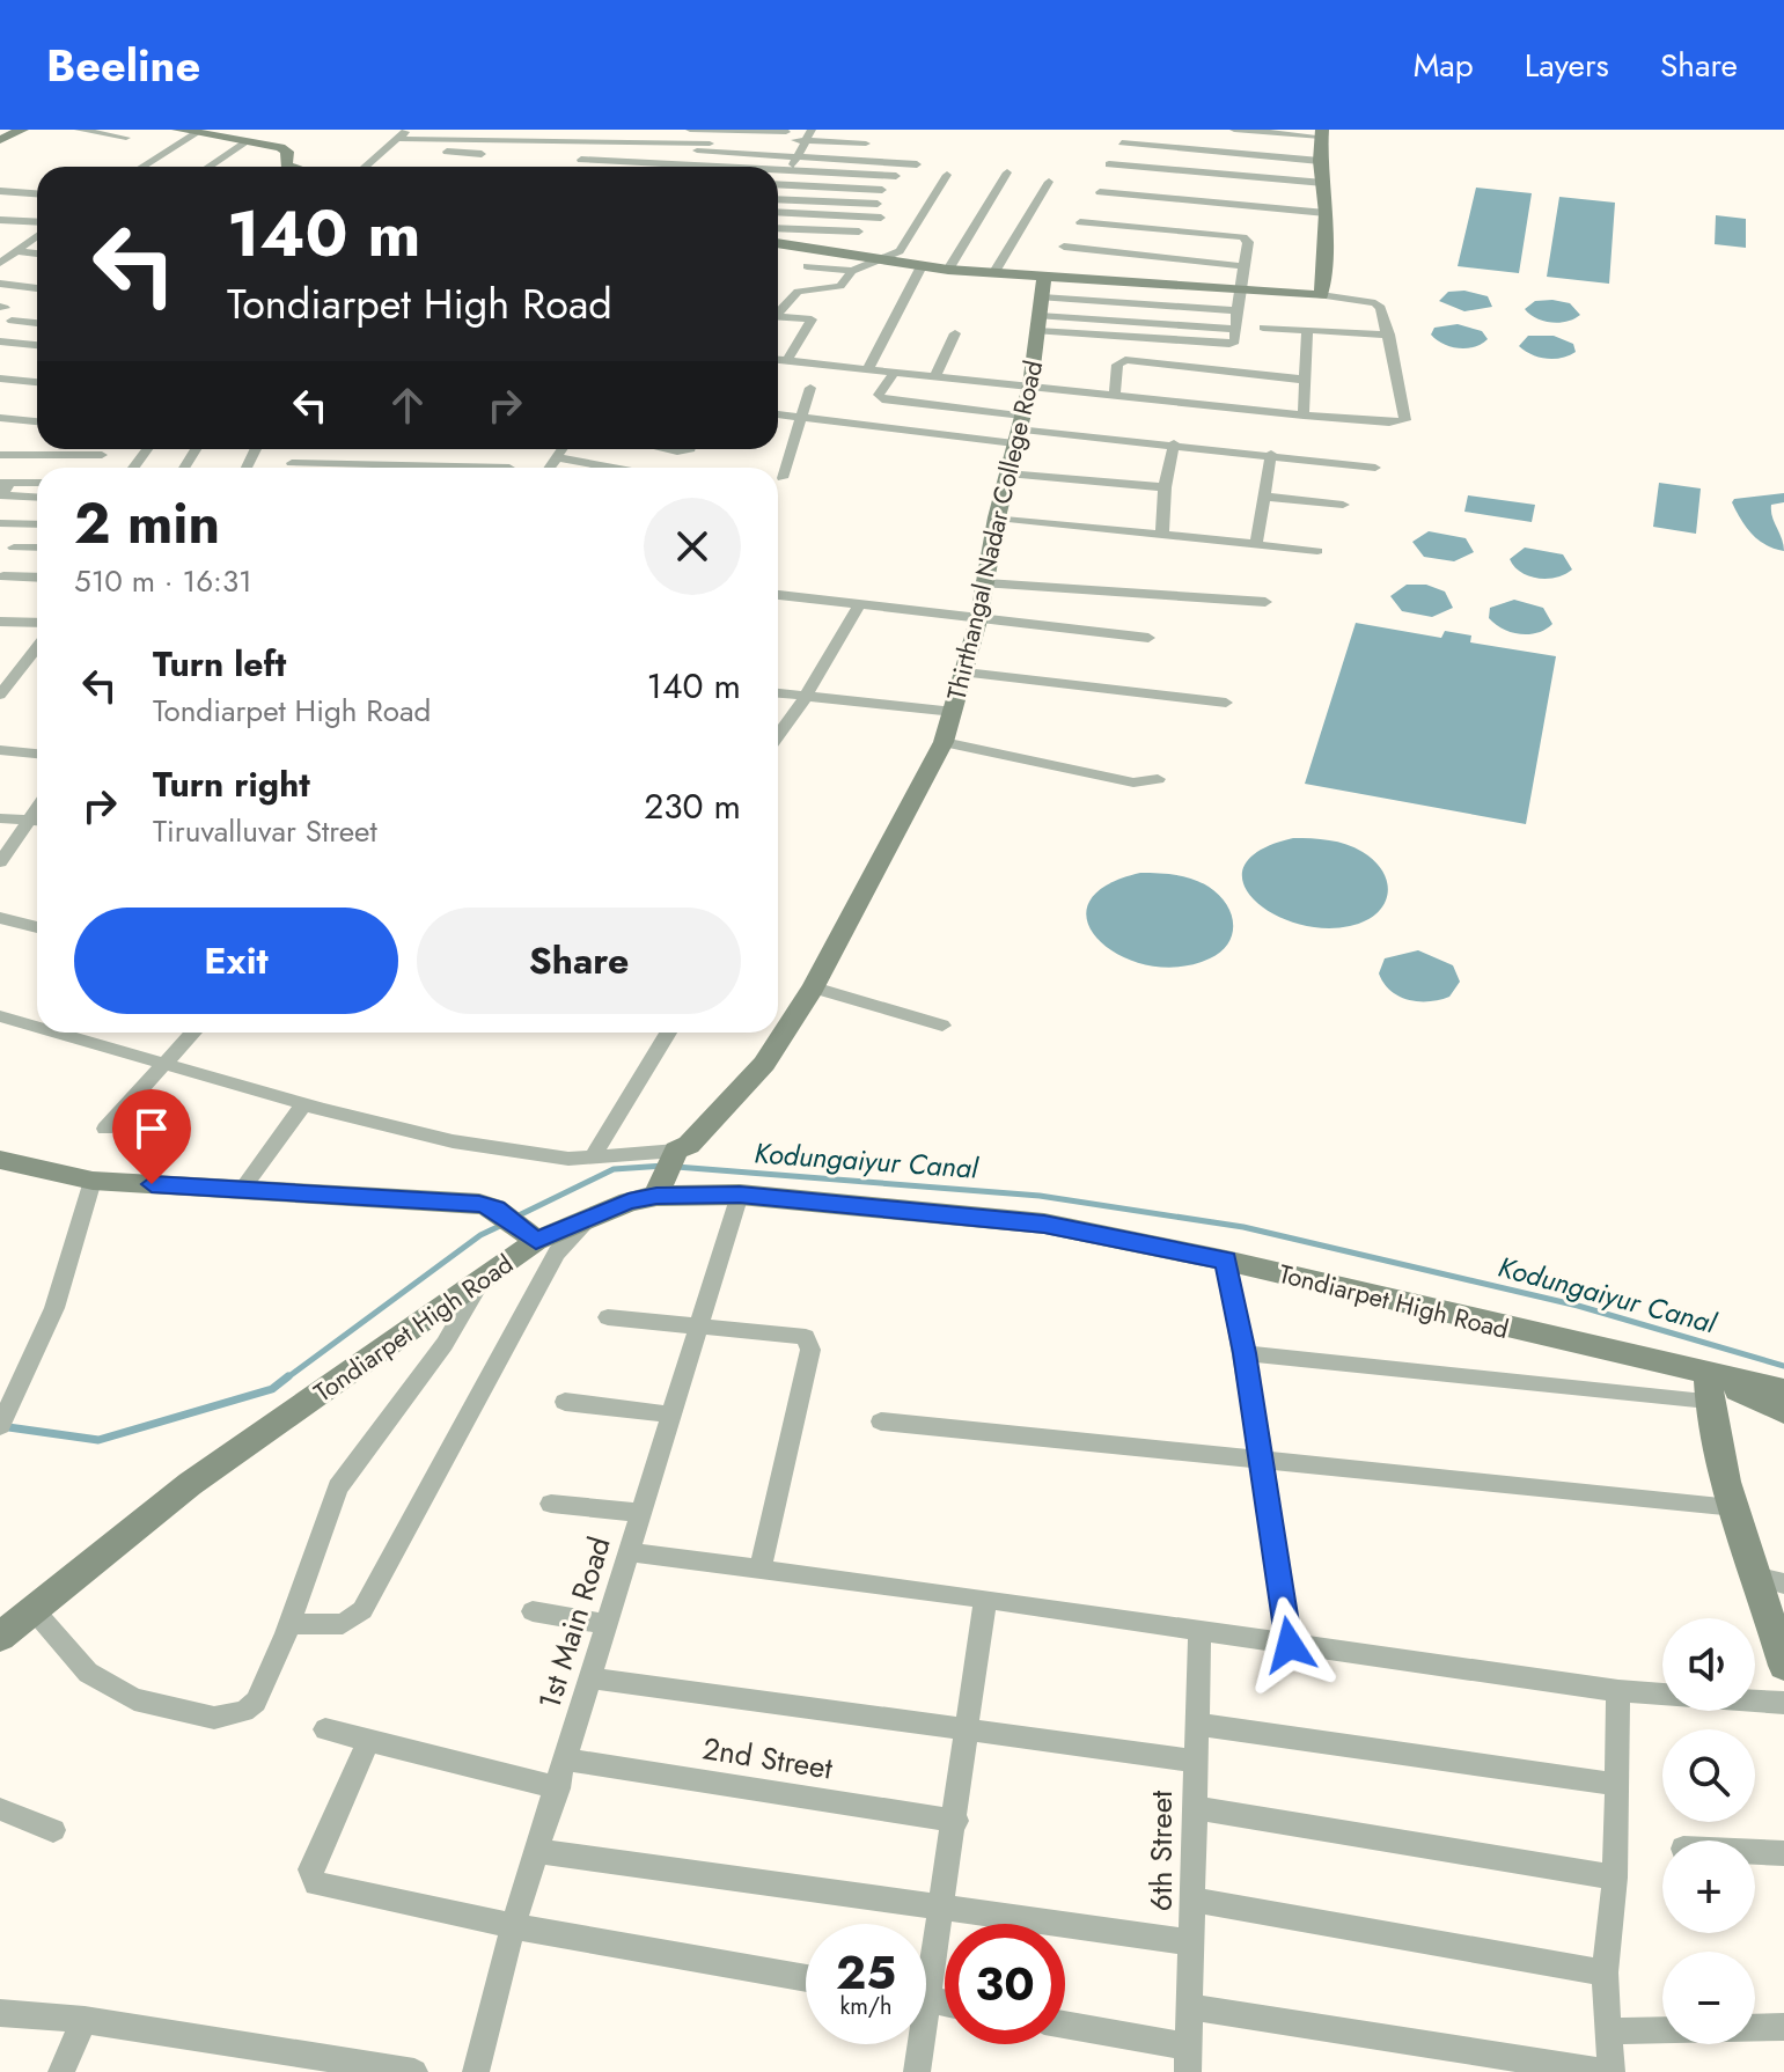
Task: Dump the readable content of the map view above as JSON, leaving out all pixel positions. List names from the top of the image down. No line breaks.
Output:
{"streets":{"street":["Thirthangal Nadar College Road","Tondiarpet High Road","1st Main Road","2nd Street","6th Street"]},"crossings":[["Thirthangal Nadar College Road","Tondiarpet High Road"],["Tondiarpet High Road","1st Main Road"],["1st Main Road","2nd Street"]],"water":["Kodungaiyur Canal"],"page":{"header":"Beeline","nav":["Map","Layers","Share"],"turn":["140 m","Tondiarpet High Road"],"heading":["2 min","510 m · 16:31"],"list":[{"name":"Turn left","note":"Tondiarpet High Road","value":"140 m"},{"name":"Turn right","note":"Tiruvalluvar Street","value":"230 m"}],"buttons":["Exit","Share"],"map_buttons":["+","−"],"speed":"25 km/h","limit":"30"}}
